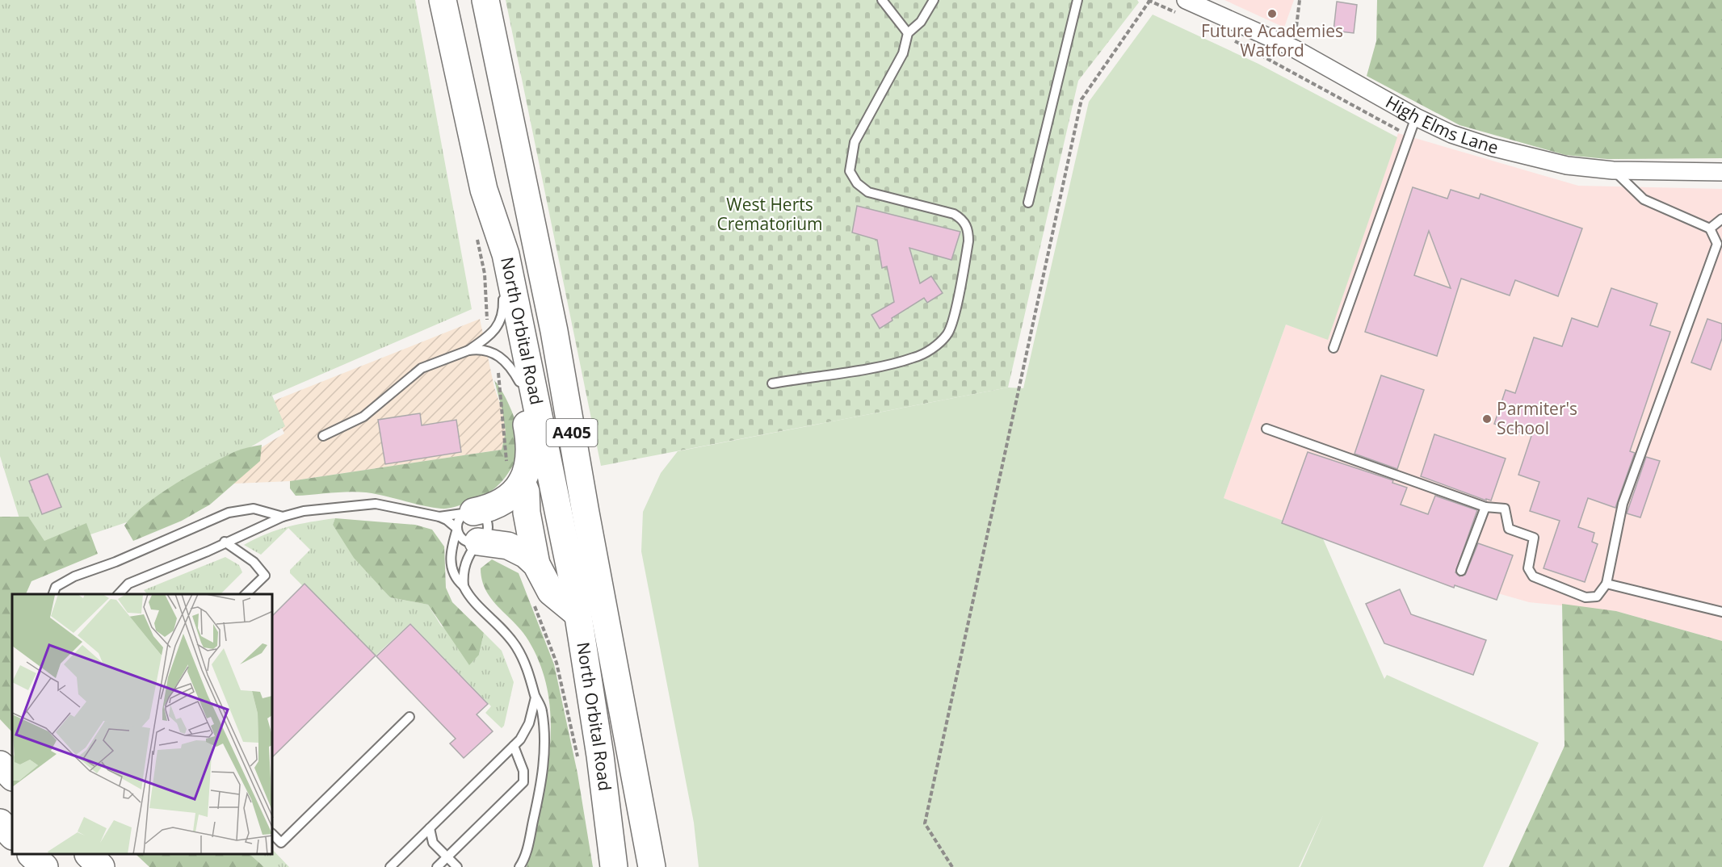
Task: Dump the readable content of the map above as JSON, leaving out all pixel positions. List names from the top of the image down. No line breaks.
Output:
{"streets":{"highway":["North Orbital Road","A405"],"street":["High Elms Lane"]},"crossings":[["North Orbital Road","A405"]],"parks":["West Herts Crematorium"],"places":["Future Academies Watford","Parmiter's School"]}
